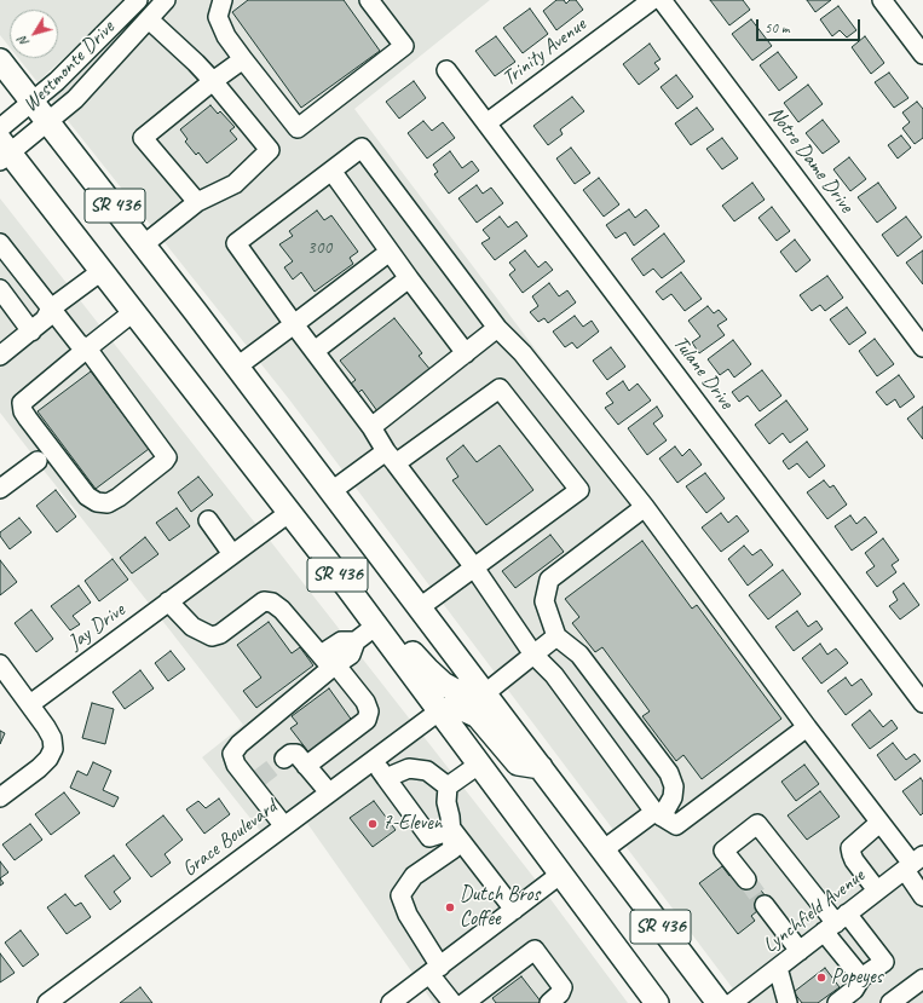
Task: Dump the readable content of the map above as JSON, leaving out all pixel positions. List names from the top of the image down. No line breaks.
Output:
{"streets":{"main road":["SR 436"],"street":["Trinity Avenue","Westmonte Drive","Notre Dame Drive","Tulane Drive","Jay Drive","Grace Boulevard","Lynchfield Avenue"]},"crossings":[["Trinity Avenue","Tulane Drive"],["Westmonte Drive","SR 436"],["SR 436","Jay Drive"],["SR 436","Grace Boulevard"]],"places":["7-Eleven","Dutch Bros Coffee","Popeyes"],"house_numbers":["300"],"scale_bar":"50 m","north":"bottom left"}
